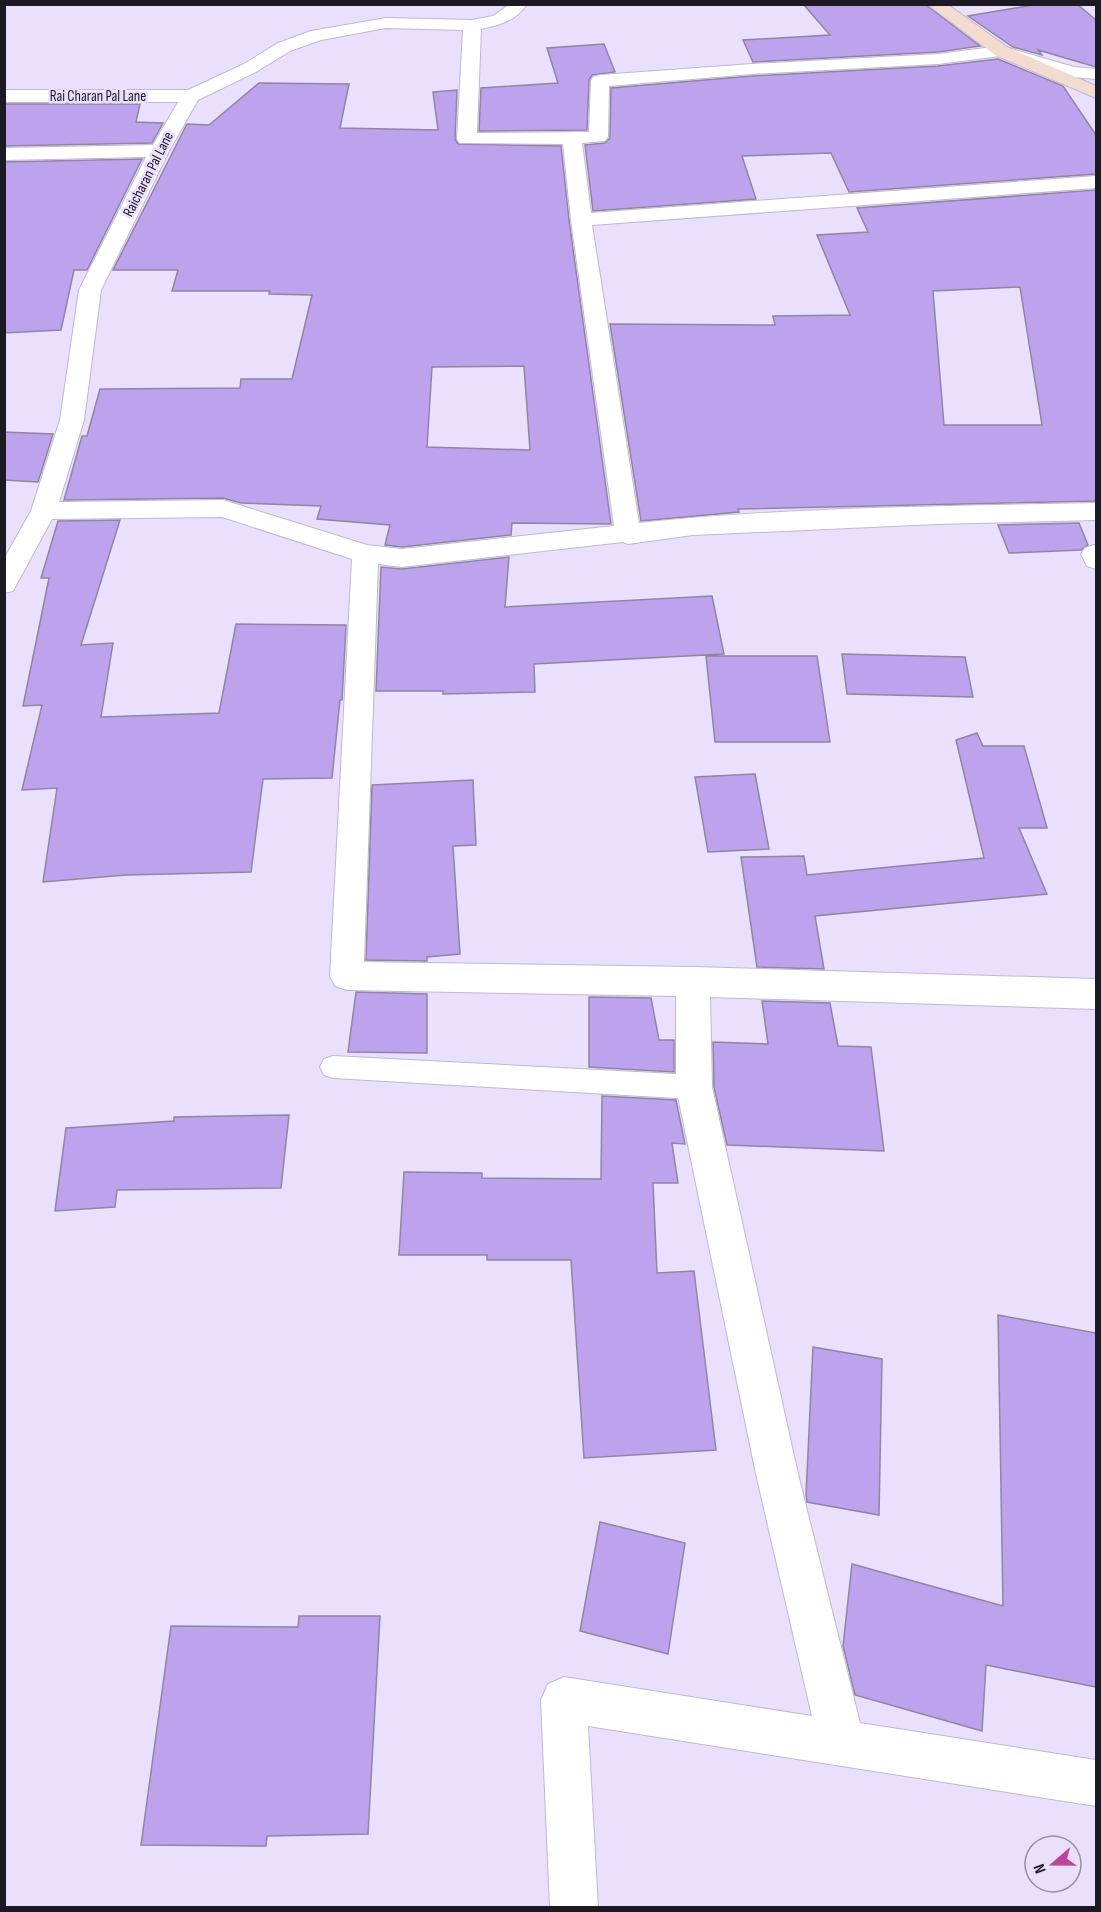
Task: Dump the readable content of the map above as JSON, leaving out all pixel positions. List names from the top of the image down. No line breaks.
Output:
{"streets":{"street":["Rai Charan Pal Lane","Raicharan Pal Lane"]},"crossings":[["Rai Charan Pal Lane","Raicharan Pal Lane"]],"north":"left"}
